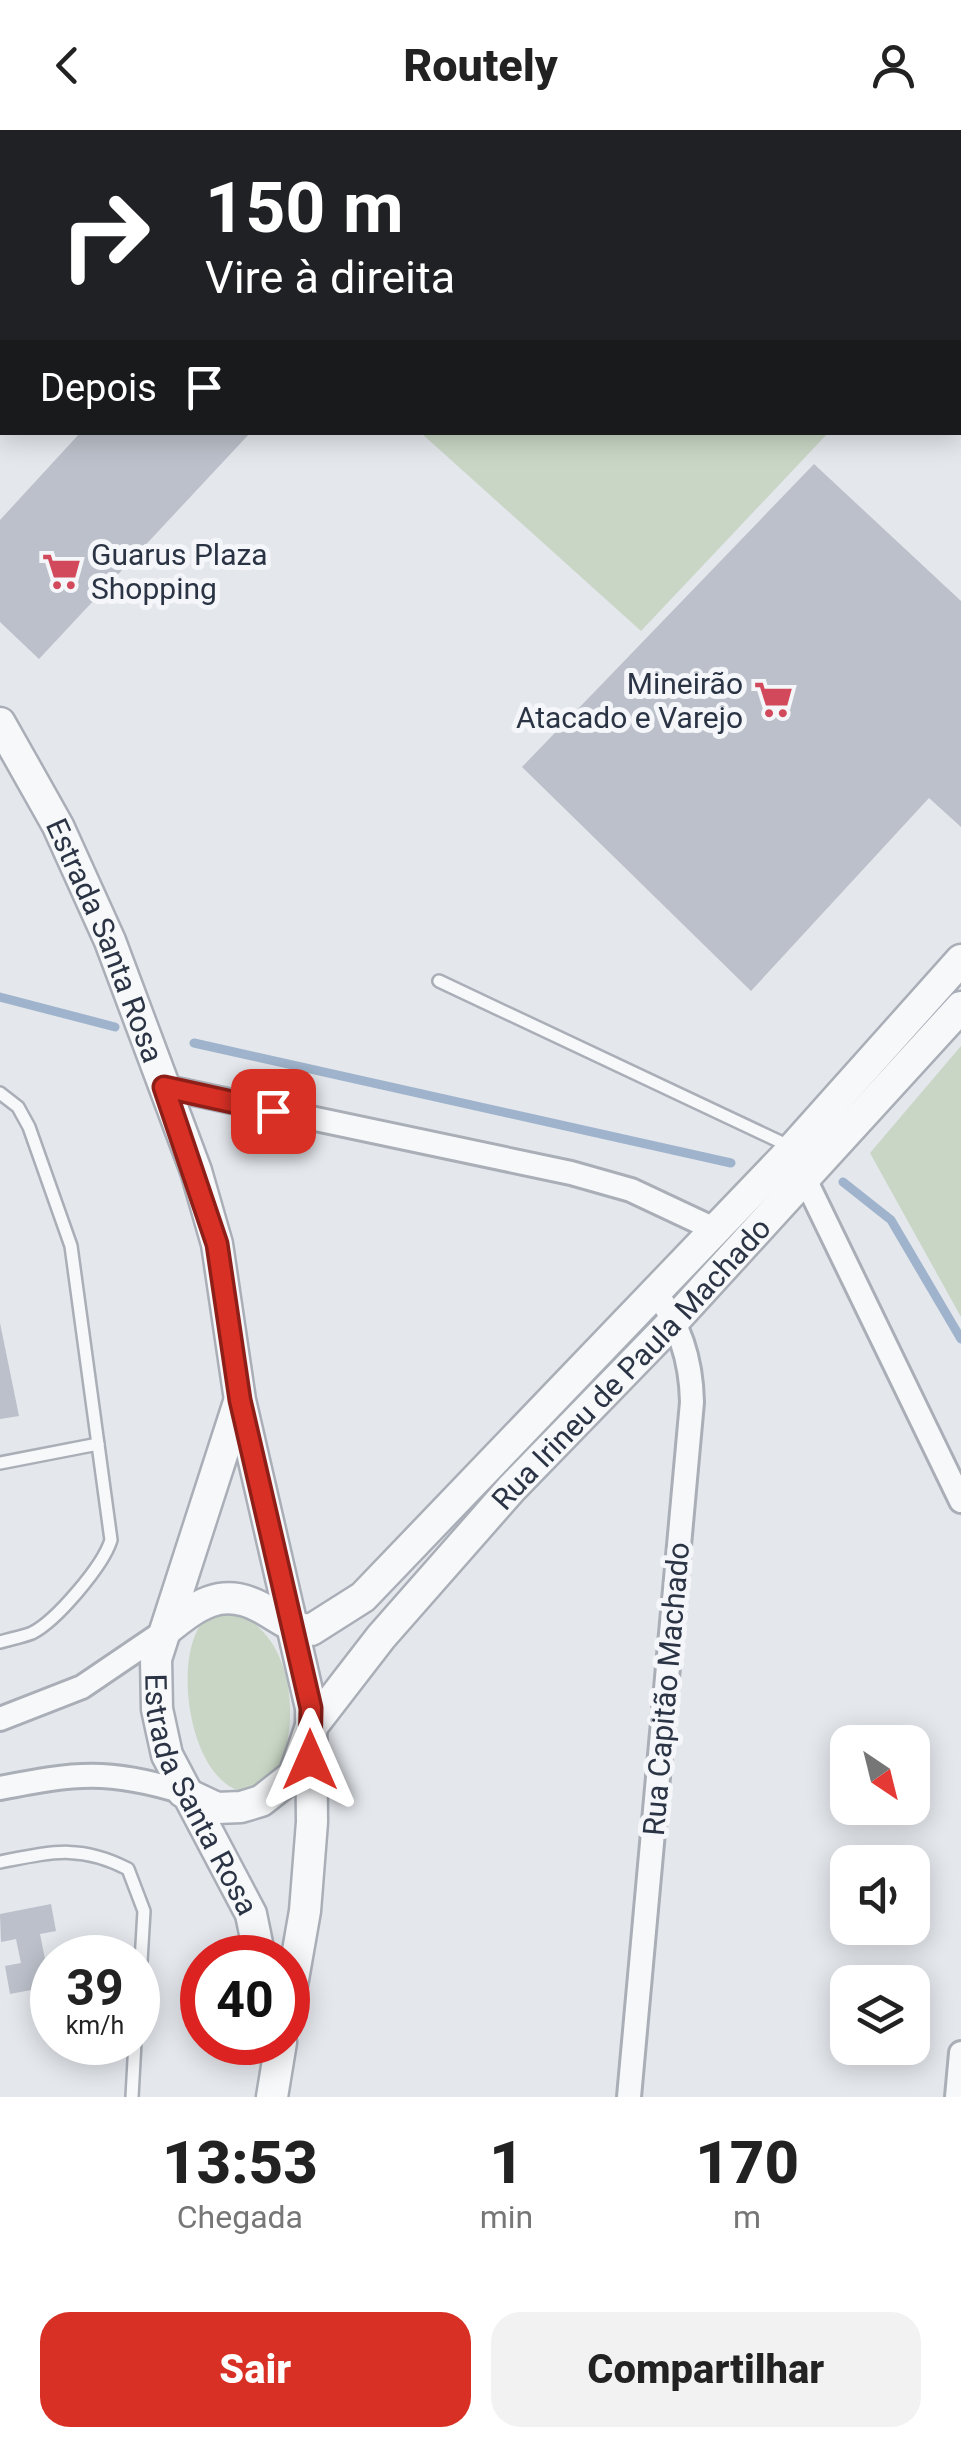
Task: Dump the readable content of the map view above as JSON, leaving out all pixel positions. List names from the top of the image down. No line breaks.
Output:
{"streets":{"street":["Estrada Santa Rosa","Rua Irineu de Paula Machado","Rua Capitão Machado"]},"crossings":[["Estrada Santa Rosa","Rua Irineu de Paula Machado"],["Rua Irineu de Paula Machado","Rua Capitão Machado"]],"places":{"supermarket":["Guarus Plaza Shopping","Mineirão Atacado e Varejo"]},"north":"bottom right","page":{"header":"Routely","turn":["150 m","Vire à direita"],"then":"Depois","speed":"39 km/h","limit":"40","eta":["13:53","Chegada","1","min","170","m"],"buttons":["Sair","Compartilhar"]}}
